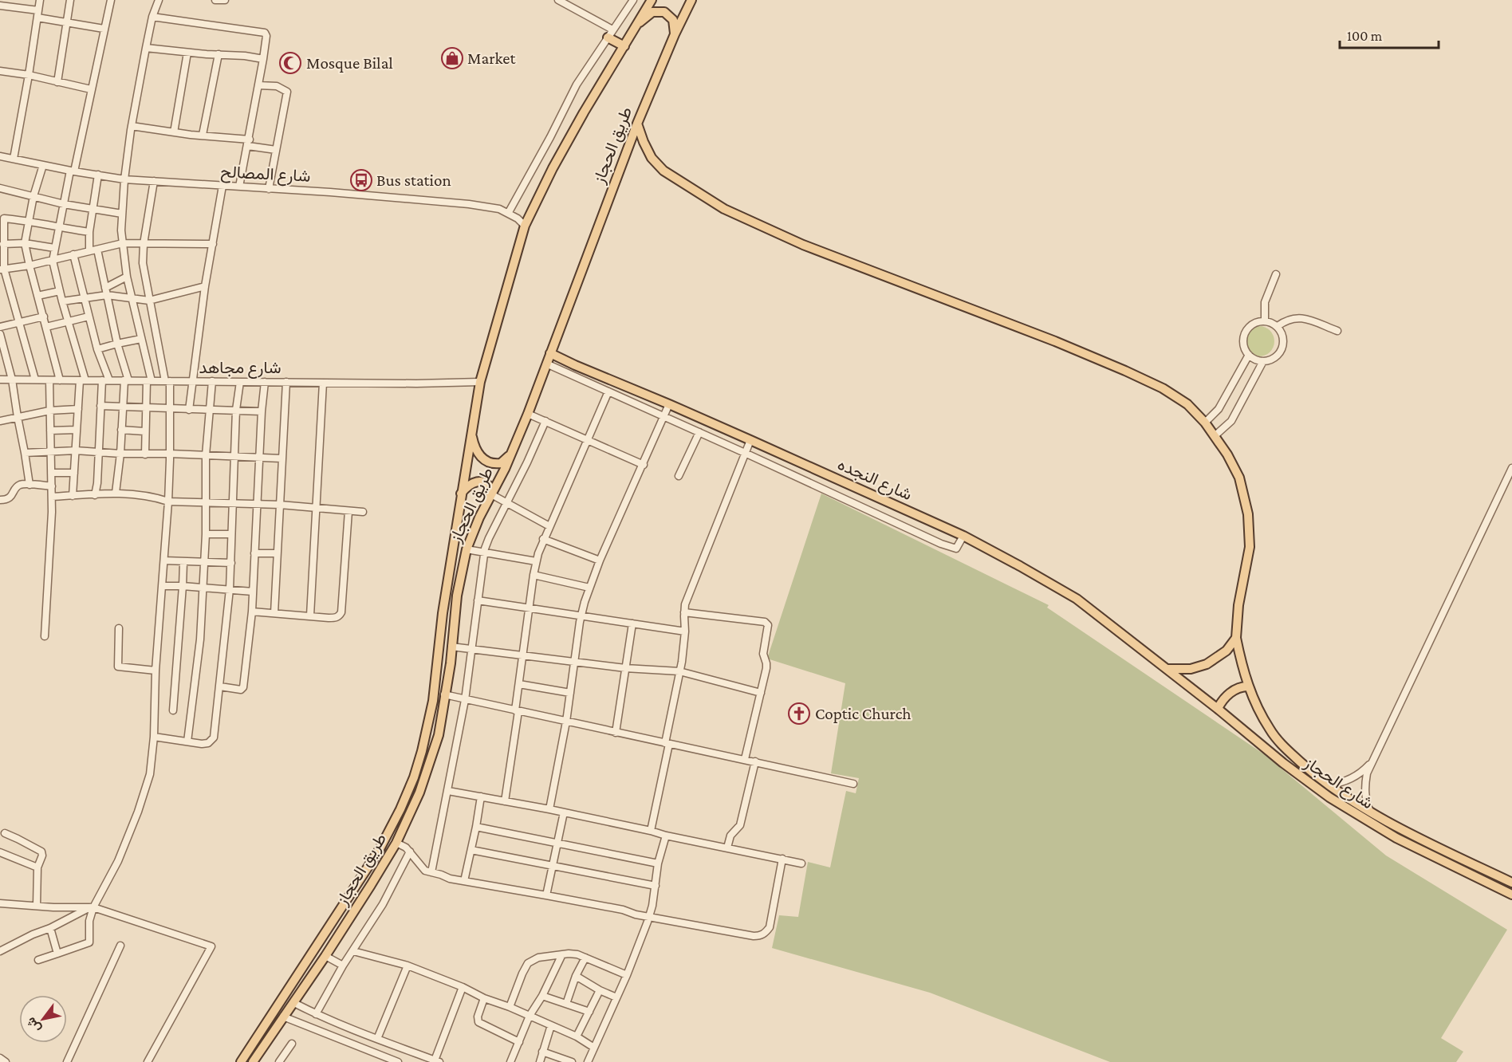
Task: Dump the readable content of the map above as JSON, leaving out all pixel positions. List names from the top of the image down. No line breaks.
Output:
{"streets":{"main road":["طريق الحجاز","شارع النجده","شارع الحجاز"],"street":["شارع المصالح","شارع مجاهد"]},"crossings":[["طريق الحجاز","شارع المصالح"],["طريق الحجاز","شارع مجاهد"],["طريق الحجاز","شارع النجده"],["طريق الحجاز","شارع الحجاز"],["شارع النجده","شارع الحجاز"]],"places":{"shop":["Market"],"mosque":["Mosque Bilal"],"bus stop":["Bus station"],"church":["Coptic Church"]},"scale_bar":"100 m","north":"bottom left"}
